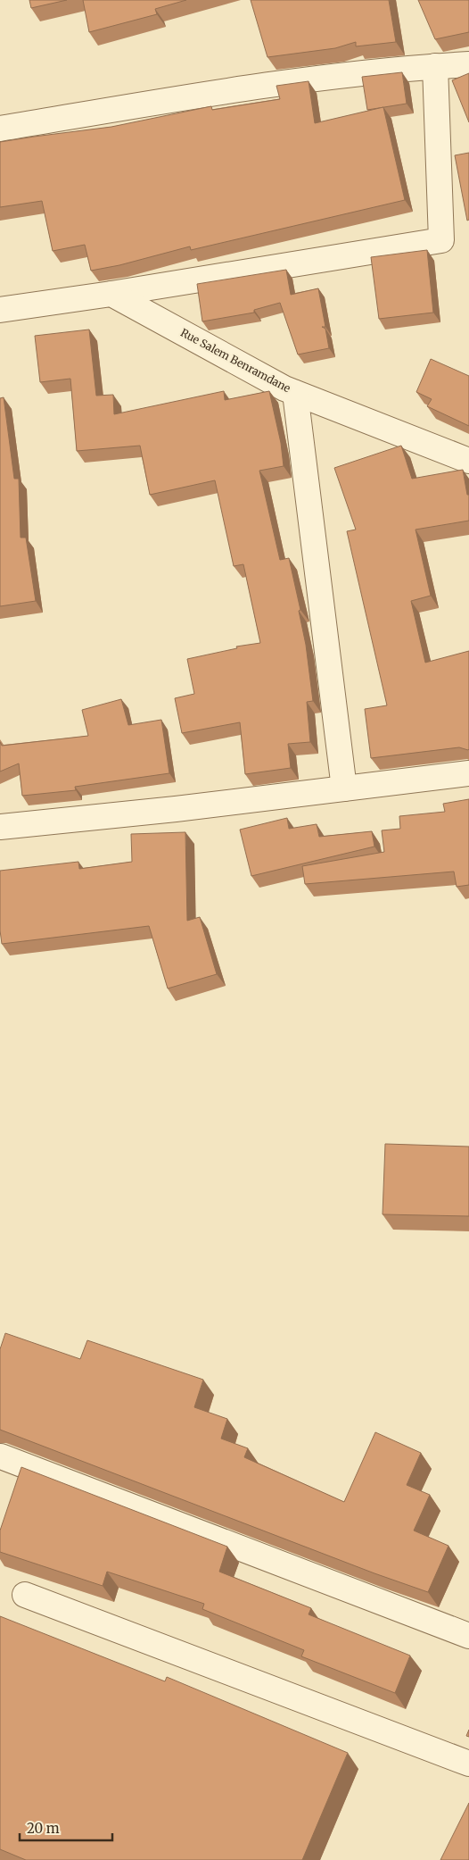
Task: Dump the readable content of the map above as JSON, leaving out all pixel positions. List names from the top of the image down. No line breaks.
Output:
{"streets":{"street":["Rue Salem Benramdane"]},"scale_bar":"20 m"}
